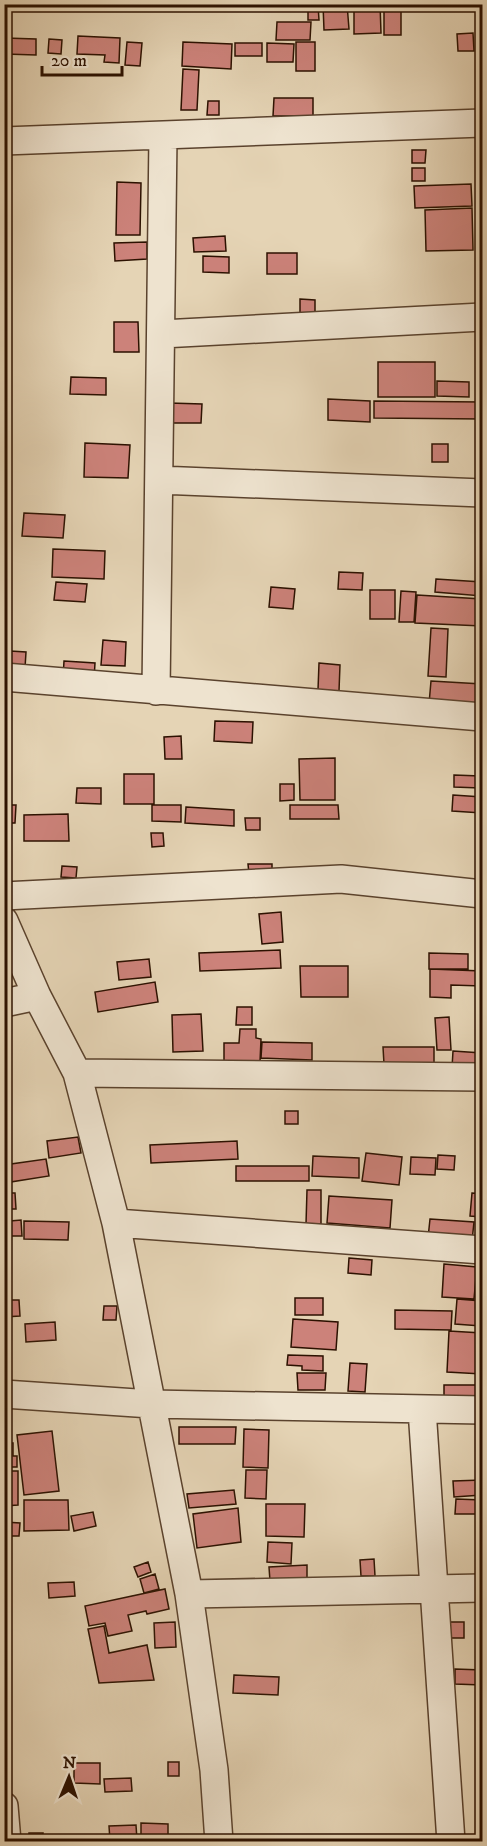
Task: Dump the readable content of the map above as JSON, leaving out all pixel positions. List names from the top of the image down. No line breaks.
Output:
{"scale_bar":"20 m","north":"top"}
